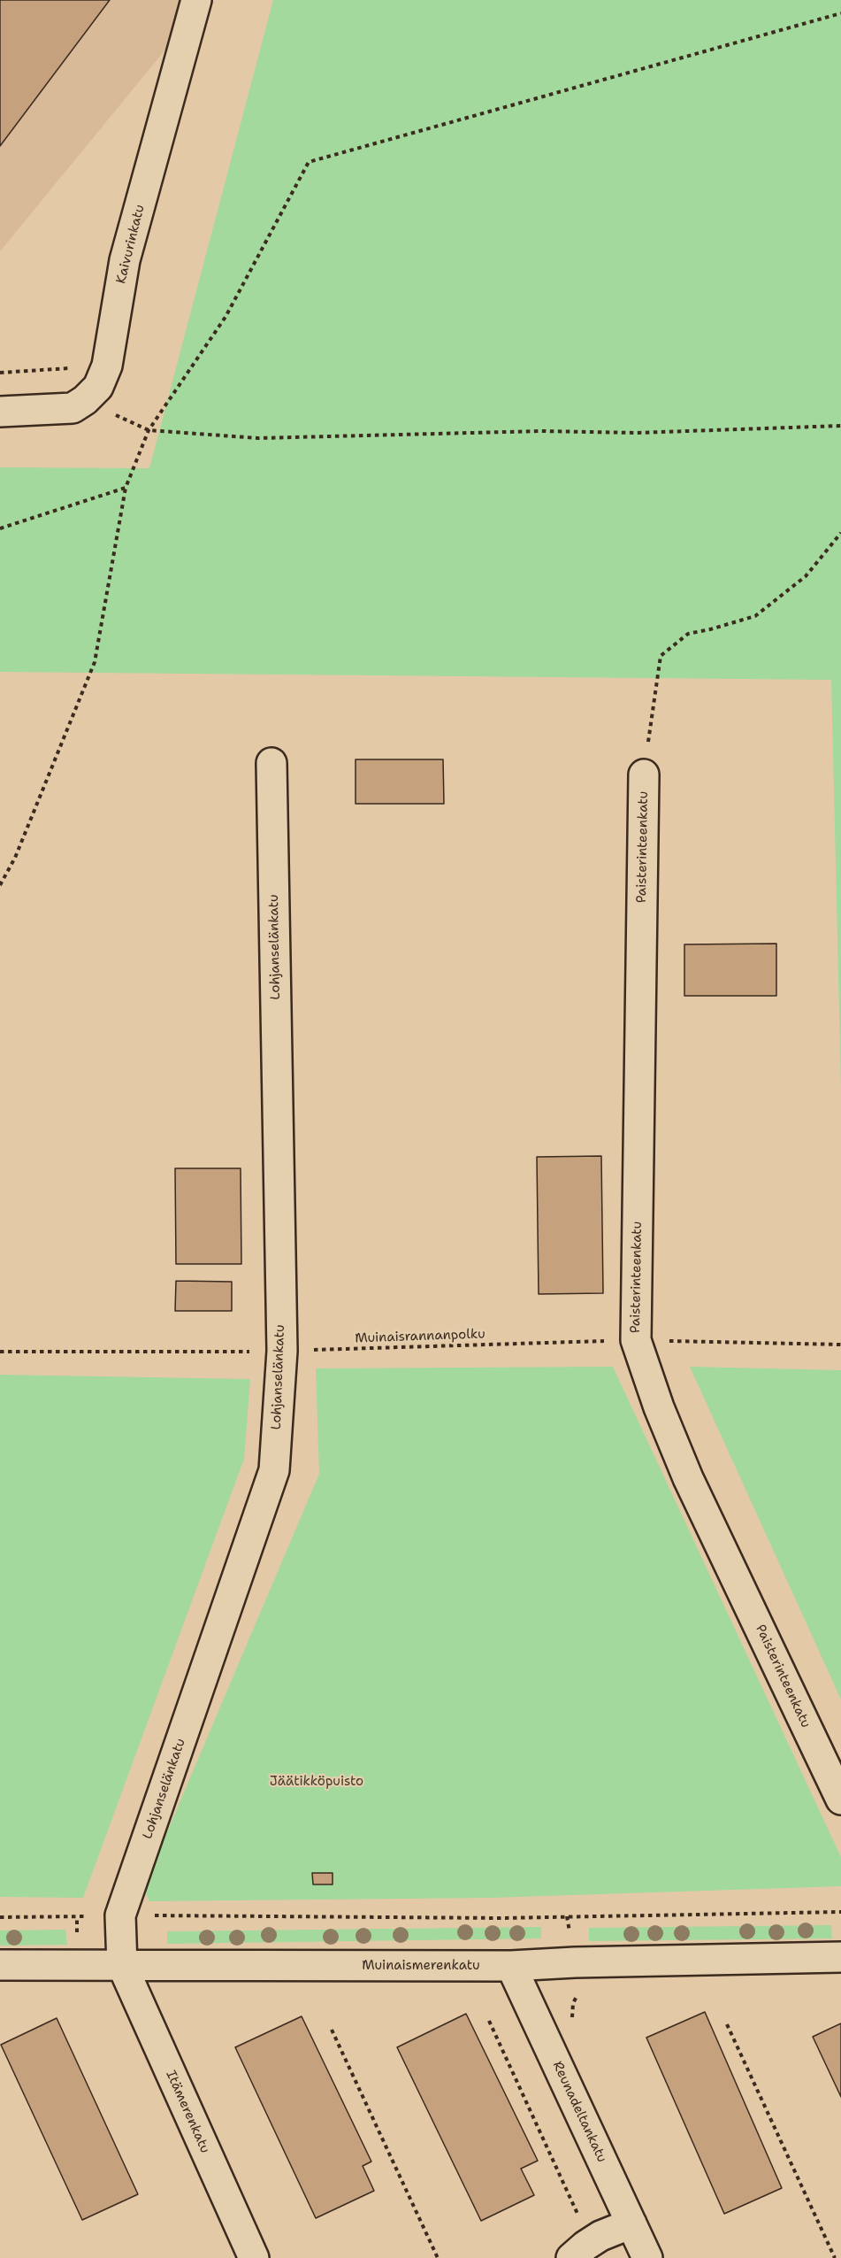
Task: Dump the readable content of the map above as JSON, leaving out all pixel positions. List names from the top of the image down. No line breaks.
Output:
{"streets":{"street":["Kaivurinkatu","Paisterinteenkatu","Lohjanselänkatu","Muinaismerenkatu","Itämerenkatu","Reunadeltankatu"],"path":["Muinaisrannanpolku"]},"crossings":[["Paisterinteenkatu","Muinaisrannanpolku"],["Lohjanselänkatu","Muinaisrannanpolku"],["Lohjanselänkatu","Muinaismerenkatu"],["Lohjanselänkatu","Itämerenkatu"],["Muinaismerenkatu","Itämerenkatu"],["Muinaismerenkatu","Reunadeltankatu"]],"parks":["Jäätikköpuisto"]}
